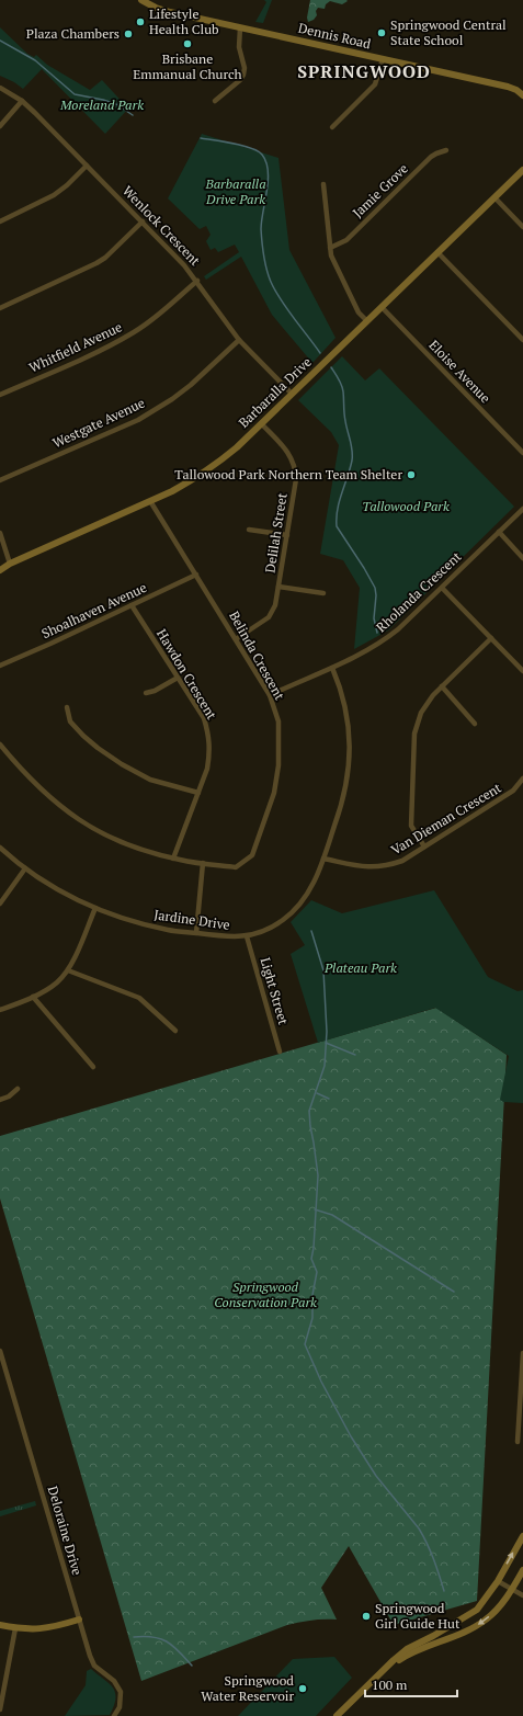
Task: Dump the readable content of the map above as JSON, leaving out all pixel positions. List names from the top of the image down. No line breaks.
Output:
{"streets":{"street":["Dennis Road","Jamie Grove","Wenlock Crescent","Whitfield Avenue","Eloise Avenue","Barbaralla Drive","Westgate Avenue","Delilah Street","Rholanda Crescent","Shoalhaven Avenue","Belinda Crescent","Hawdon Crescent","Van Dieman Crescent","Jardine Drive","Light Street","Deloraine Drive"]},"crossings":[["Wenlock Crescent","Whitfield Avenue"],["Wenlock Crescent","Barbaralla Drive"],["Wenlock Crescent","Westgate Avenue"],["Eloise Avenue","Barbaralla Drive"],["Barbaralla Drive","Delilah Street"],["Barbaralla Drive","Belinda Crescent"],["Delilah Street","Belinda Crescent"],["Rholanda Crescent","Belinda Crescent"],["Rholanda Crescent","Jardine Drive"],["Shoalhaven Avenue","Belinda Crescent"],["Shoalhaven Avenue","Hawdon Crescent"],["Belinda Crescent","Hawdon Crescent"],["Van Dieman Crescent","Jardine Drive"],["Jardine Drive","Light Street"]],"districts":["SPRINGWOOD"],"parks":["Moreland Park","Barbaralla Drive Park","Tallowood Park","Plateau Park","Springwood Conservation Park"],"places":["Lifestyle Health Club","Springwood Central State School","Plaza Chambers","Brisbane Emmanual Church","Tallowood Park Northern Team Shelter","Springwood Girl Guide Hut","Springwood Water Reservoir"],"scale_bar":"100 m"}
